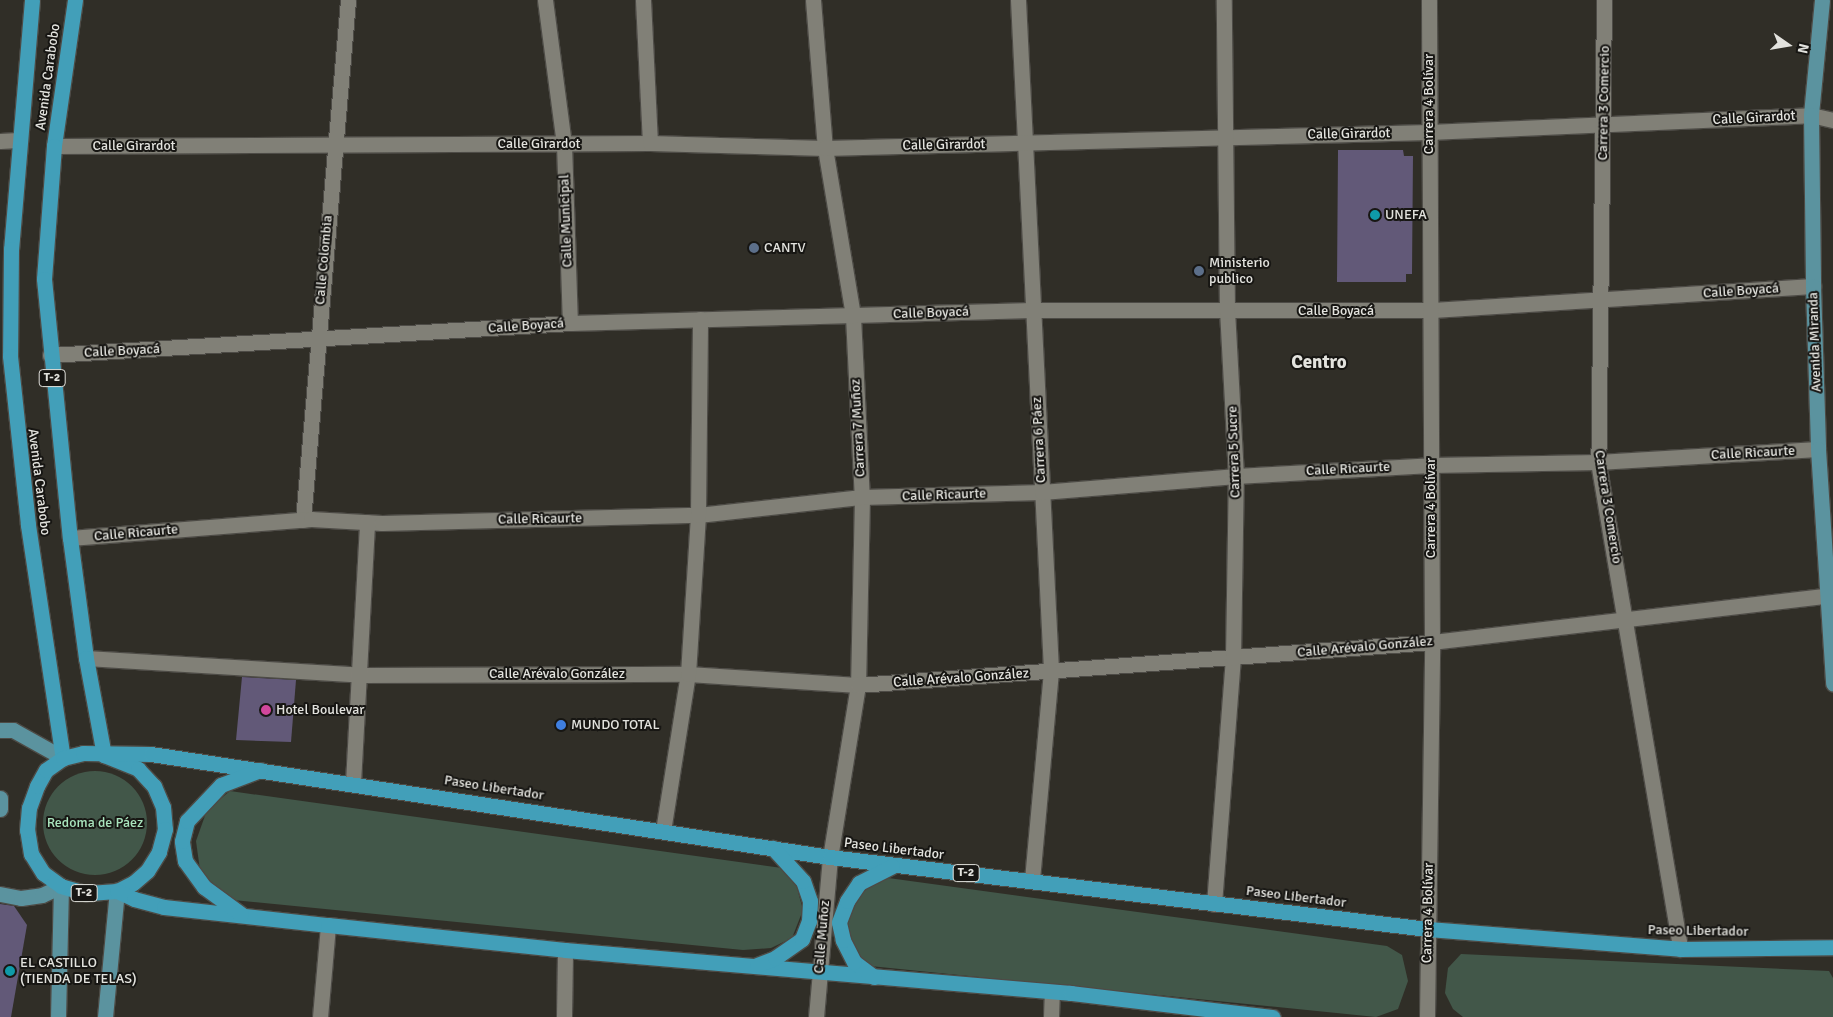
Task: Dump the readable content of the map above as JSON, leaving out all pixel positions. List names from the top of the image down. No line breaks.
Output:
{"streets":{"highway":["Avenida Carabobo","T-2","Paseo Libertador"],"main road":["Avenida Miranda"],"street":["Carrera 3 Comercio","Carrera 4 Bolívar","Calle Girardot","Calle Municipal","Calle Colombia","Calle Boyacá","Carrera 7 Muñoz","Carrera 6 Páez","Carrera 5 Sucre","Calle Ricaurte","Calle Arévalo González","Calle Muñoz"]},"crossings":[["Avenida Carabobo","Calle Girardot"],["Avenida Carabobo","Calle Boyacá"],["Avenida Carabobo","T-2"],["Avenida Carabobo","Calle Ricaurte"],["Avenida Carabobo","Calle Arévalo González"],["Avenida Carabobo","Paseo Libertador"],["Carrera 3 Comercio","Calle Girardot"],["Carrera 3 Comercio","Calle Boyacá"],["Carrera 3 Comercio","Calle Ricaurte"],["Carrera 3 Comercio","Calle Arévalo González"],["Carrera 3 Comercio","Paseo Libertador"],["Carrera 4 Bolívar","Calle Girardot"],["Carrera 4 Bolívar","Calle Boyacá"],["Carrera 4 Bolívar","Calle Ricaurte"],["Carrera 4 Bolívar","Calle Arévalo González"],["Carrera 4 Bolívar","Paseo Libertador"],["Calle Girardot","Calle Municipal"],["Calle Girardot","Calle Colombia"],["Calle Girardot","Avenida Miranda"],["Calle Girardot","Carrera 7 Muñoz"],["Calle Girardot","Carrera 6 Páez"],["Calle Girardot","Carrera 5 Sucre"],["Calle Municipal","Calle Boyacá"],["Calle Colombia","Calle Boyacá"],["Calle Colombia","Calle Ricaurte"],["Calle Boyacá","Avenida Miranda"],["Calle Boyacá","Carrera 7 Muñoz"],["Calle Boyacá","Carrera 6 Páez"],["Calle Boyacá","Carrera 5 Sucre"],["Avenida Miranda","Calle Ricaurte"],["Avenida Miranda","Calle Arévalo González"],["T-2","Paseo Libertador"],["T-2","Calle Muñoz"],["Carrera 7 Muñoz","Calle Ricaurte"],["Carrera 7 Muñoz","Calle Arévalo González"],["Carrera 7 Muñoz","Paseo Libertador"],["Carrera 7 Muñoz","Calle Muñoz"],["Carrera 6 Páez","Calle Ricaurte"],["Carrera 6 Páez","Calle Arévalo González"],["Carrera 6 Páez","Paseo Libertador"],["Carrera 5 Sucre","Calle Ricaurte"],["Carrera 5 Sucre","Calle Arévalo González"],["Carrera 5 Sucre","Paseo Libertador"],["Paseo Libertador","Calle Muñoz"]],"districts":["Centro"],"parks":["Redoma de Páez"],"places":["UNEFA","CANTV","Ministerio publico","Hotel Boulevar","MUNDO TOTAL","EL CASTILLO (TIENDA DE TELAS)"],"north":"right"}
